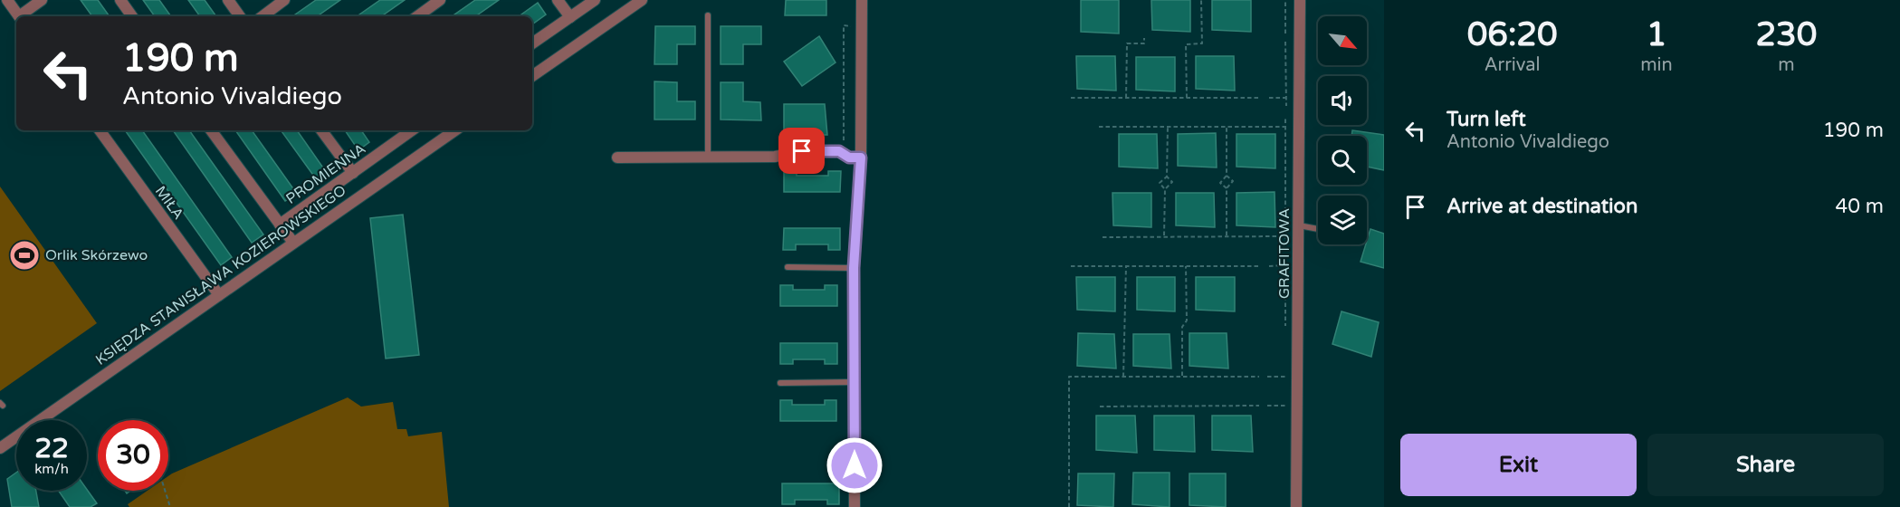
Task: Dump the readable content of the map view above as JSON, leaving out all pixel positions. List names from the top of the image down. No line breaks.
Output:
{"streets":{"street":["PROMIENNA","MIŁA","GRAFITOWA","KSIĘDZA STANISŁAWA KOZIEROWSKIEGO"]},"crossings":[["MIŁA","KSIĘDZA STANISŁAWA KOZIEROWSKIEGO"]],"places":{"sports":["Orlik Skórzewo"]},"north":"bottom right","page":{"eta":["06:20","Arrival","1","min","230","m"],"turn":["190 m","Antonio Vivaldiego"],"list":[{"name":"Turn left","note":"Antonio Vivaldiego","value":"190 m"},{"name":"Arrive at destination","value":"40 m"}],"speed":"22 km/h","limit":"30","buttons":["Exit","Share"]}}
